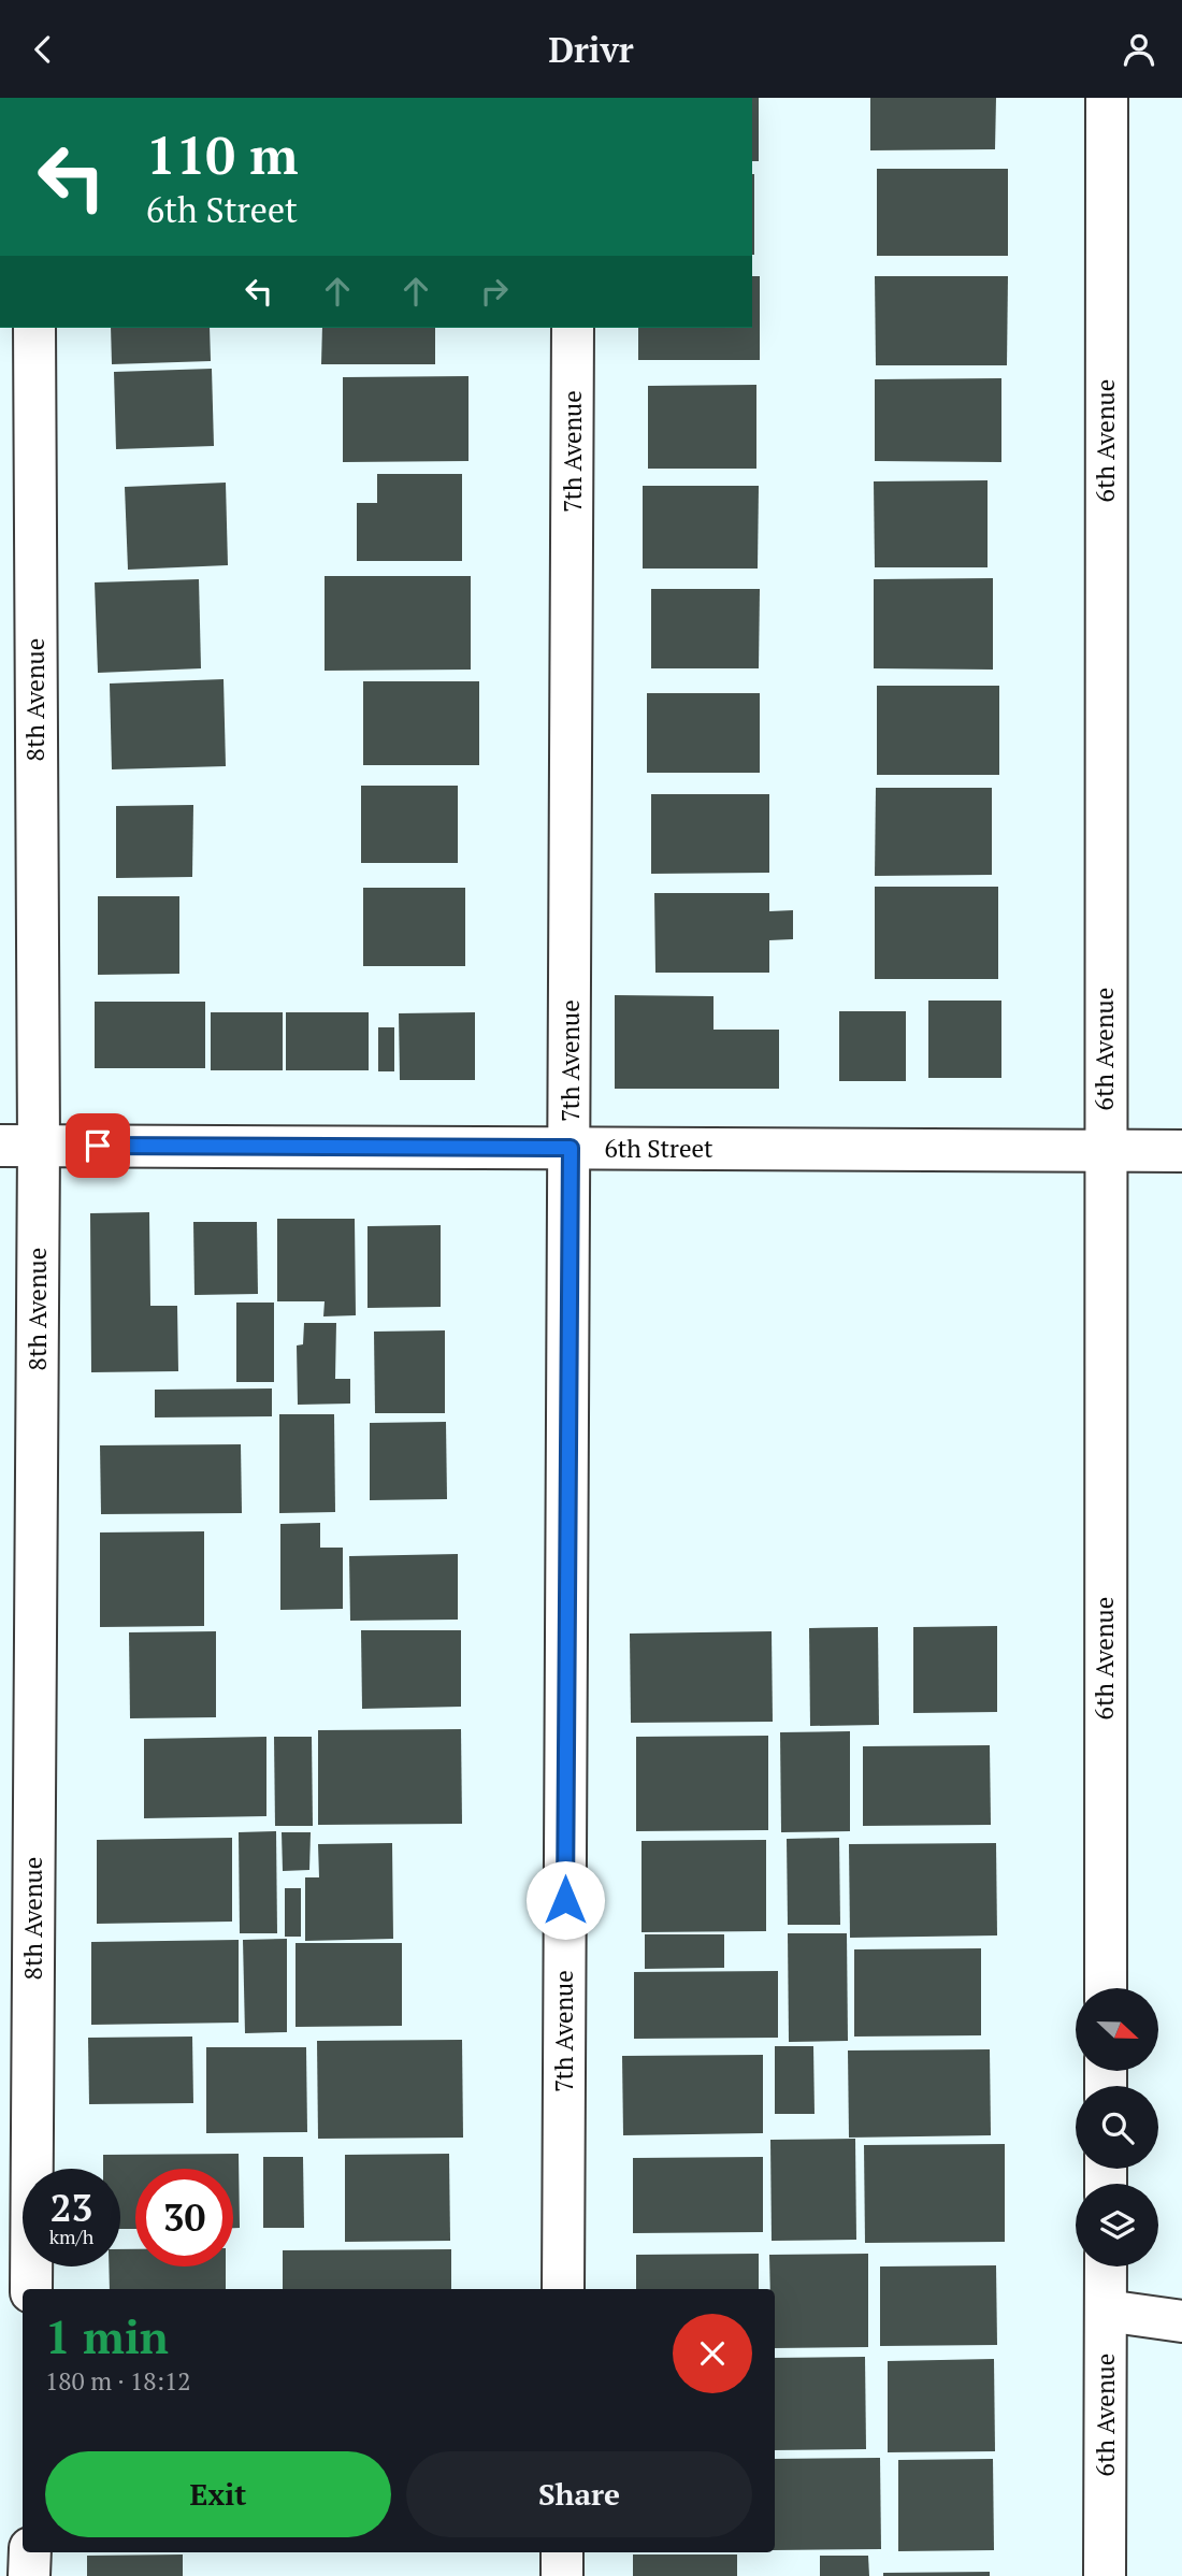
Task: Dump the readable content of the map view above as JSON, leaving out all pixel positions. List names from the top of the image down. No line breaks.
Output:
{"streets":{"street":["6th Avenue","7th Avenue","8th Avenue","6th Street"]},"crossings":[["6th Avenue","6th Street"],["7th Avenue","6th Street"],["8th Avenue","6th Street"]],"north":"right","page":{"header":"Drivr","turn":["110 m","6th Street"],"speed":"23 km/h","limit":"30","heading":["1 min","180 m · 18:12"],"buttons":["Exit","Share"]}}
